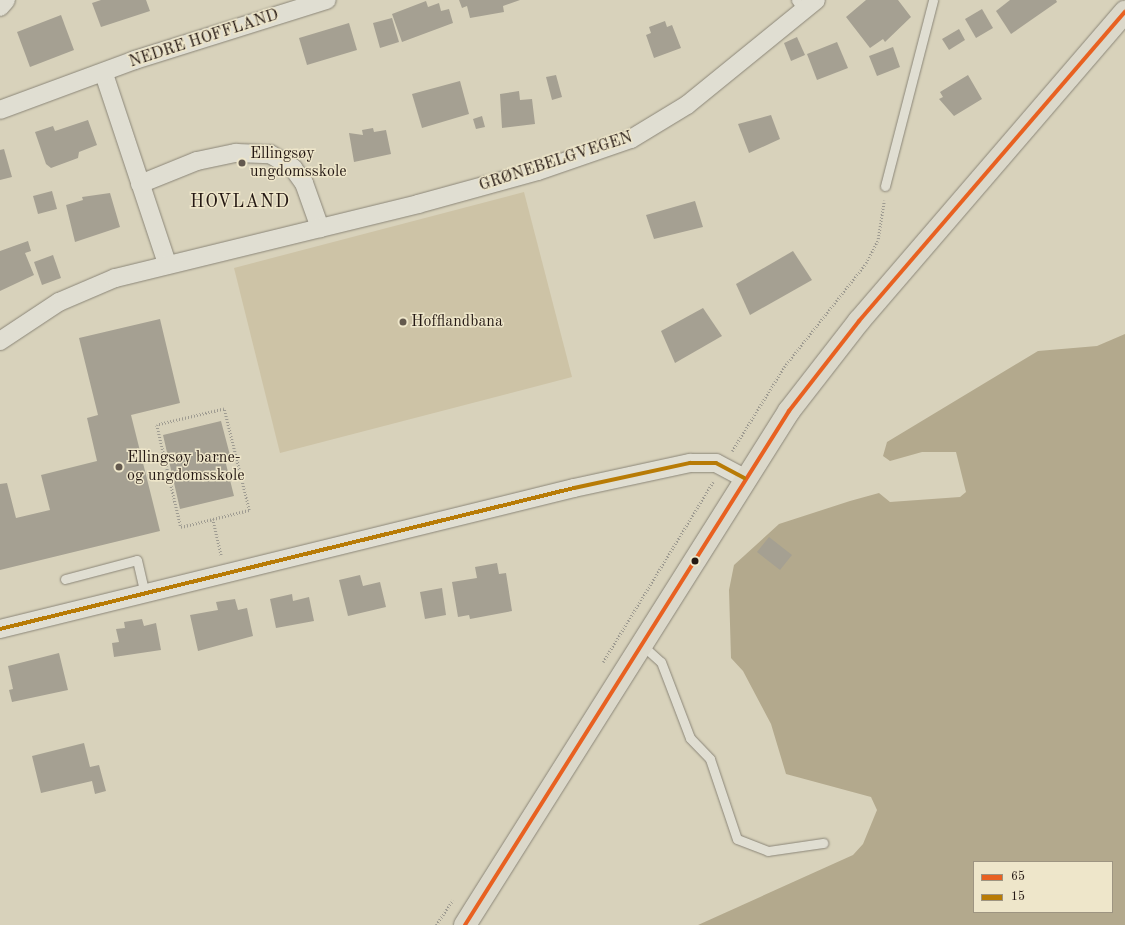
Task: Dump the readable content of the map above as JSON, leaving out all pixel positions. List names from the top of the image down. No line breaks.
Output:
{"streets":{"street":["NEDRE HOFFLAND","GRØNEBELGVEGEN"]},"districts":["HOVLAND"],"places":["Ellingsøy ungdomsskole","Hofflandbana","Ellingsøy barne- og ungdomsskole"],"lines":["transit line 65","transit line 15"],"legend":["65","15"]}
